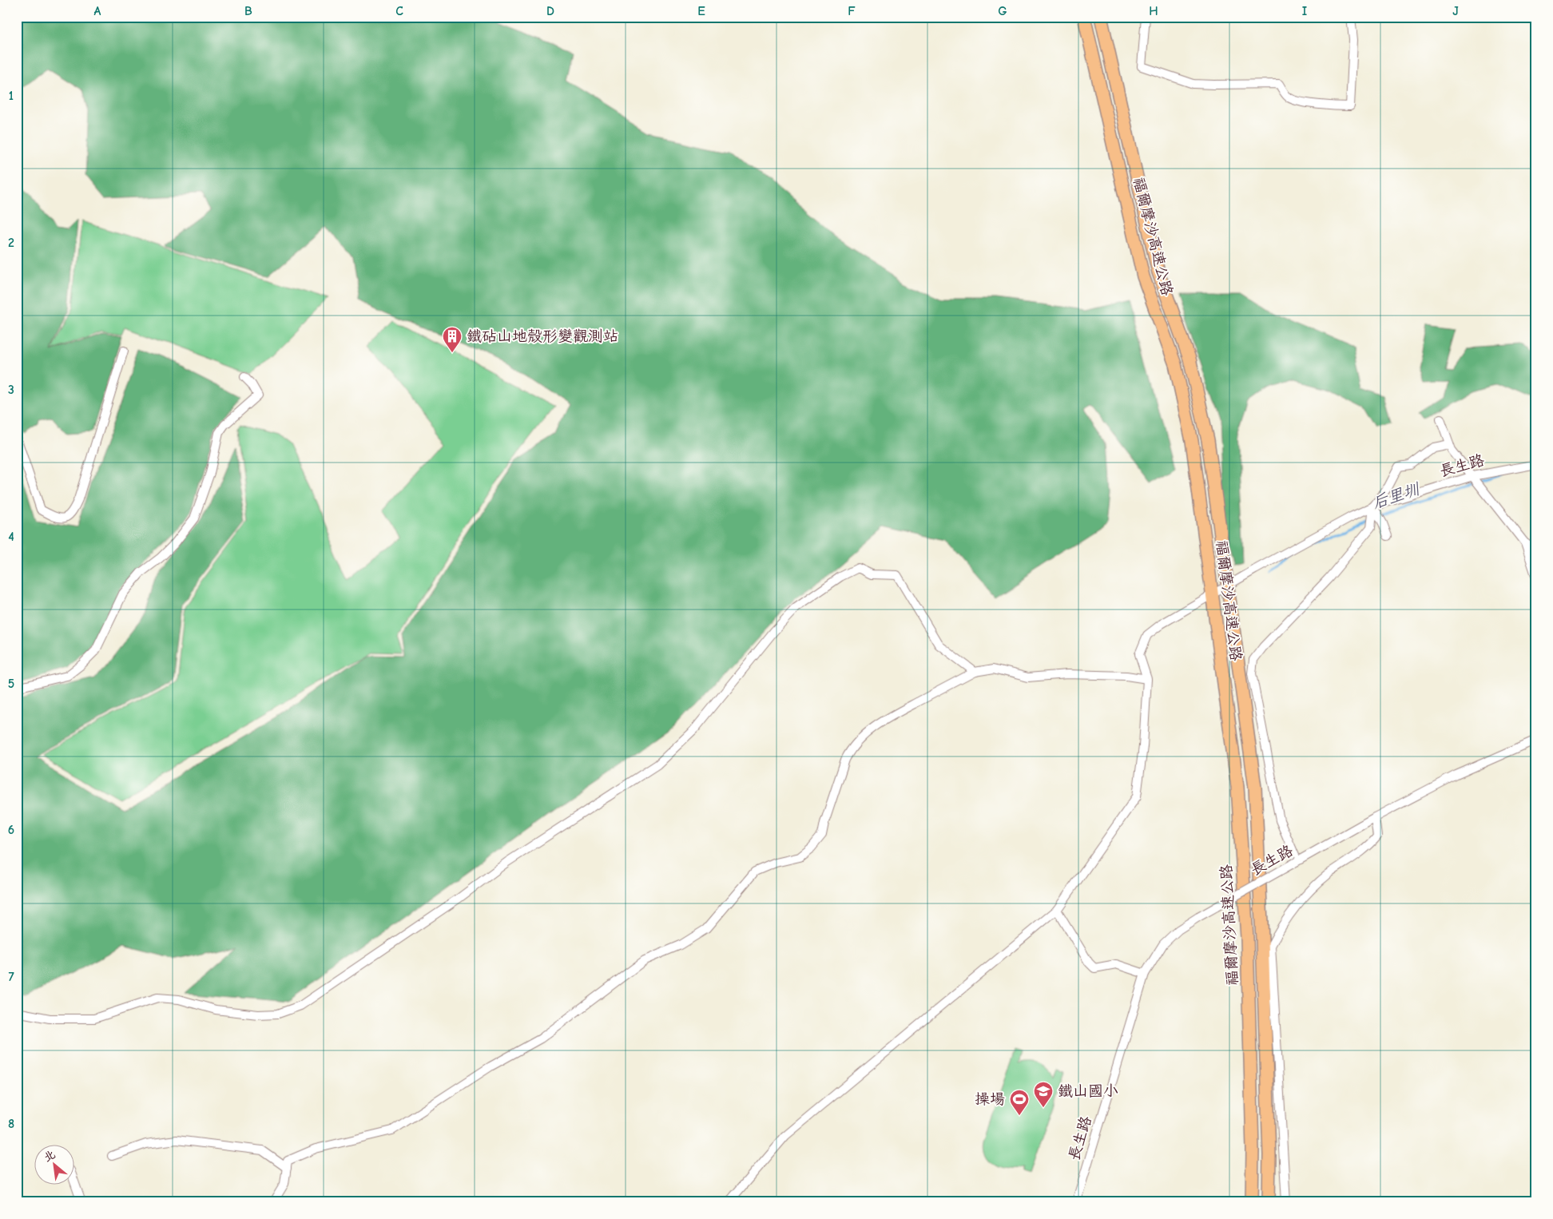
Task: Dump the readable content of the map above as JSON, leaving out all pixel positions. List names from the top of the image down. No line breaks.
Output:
{"streets":{"highway":["福爾摩沙高速公路"],"street":["長生路"]},"water":["后里圳"],"places":{"building":["鐵砧山地殼形變觀測站"],"school or university":["鐵山國小"],"sports":["操場"]},"north":"top left","grid":{"columns":["A","B","C","D","E","F","G","H","I","J"],"rows":["1","2","3","4","5","6","7","8"]}}
